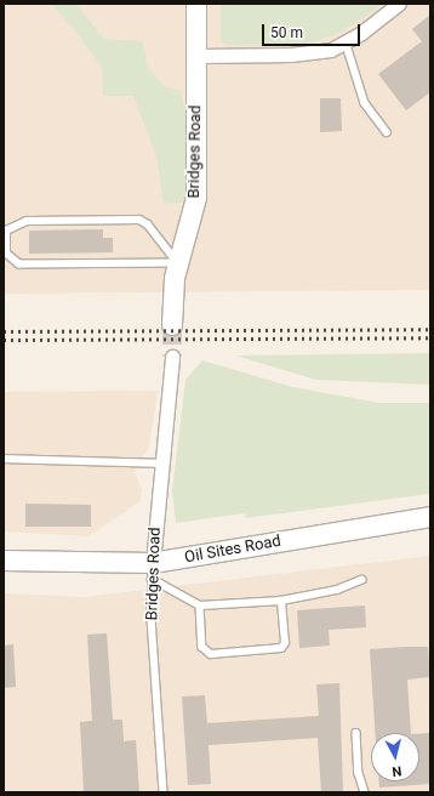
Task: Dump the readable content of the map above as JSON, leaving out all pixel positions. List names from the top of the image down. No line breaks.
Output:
{"streets":{"street":["Bridges Road","Oil Sites Road"]},"crossings":[["Bridges Road","Oil Sites Road"]],"scale_bar":"50 m","north":"bottom"}
